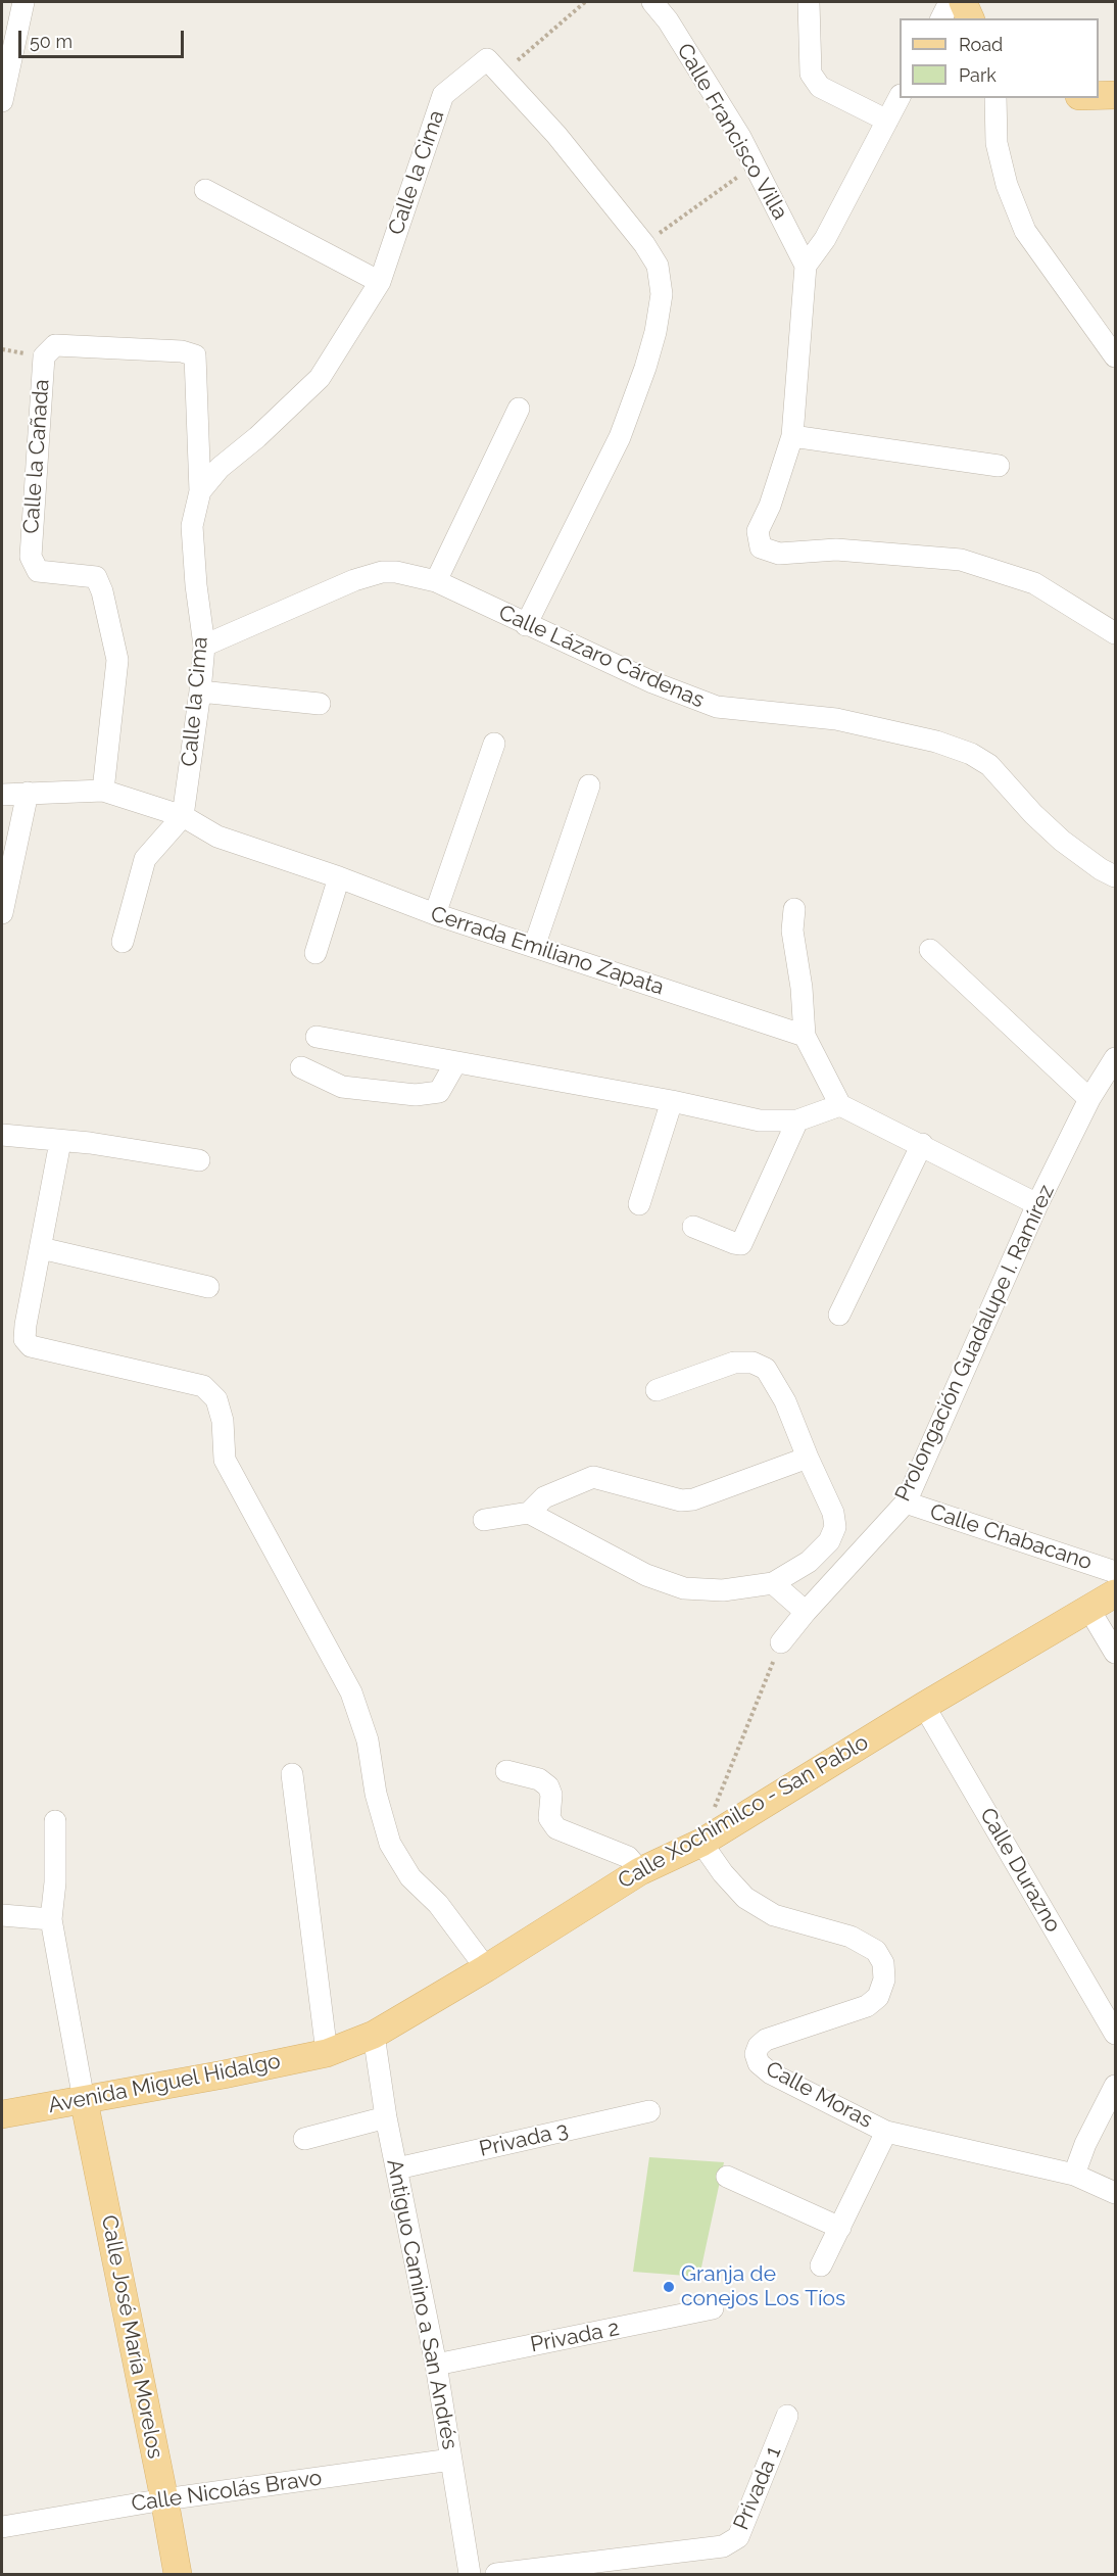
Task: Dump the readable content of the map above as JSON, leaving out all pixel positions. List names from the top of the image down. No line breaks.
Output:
{"streets":{"main road":["Calle Xochimilco - San Pablo","Avenida Miguel Hidalgo","Calle José María Morelos"],"street":["Calle Francisco Villa","Calle la Cima","Calle la Cañada","Calle Lázaro Cárdenas","Cerrada Emiliano Zapata","Prolongación Guadalupe I. Ramírez","Calle Chabacano","Calle Durazno","Calle Moras","Privada 3","Antiguo Camino a San Andrés","Privada 2","Privada 1","Calle Nicolás Bravo"]},"crossings":[["Calle la Cima","Calle la Cañada"],["Calle la Cima","Calle Lázaro Cárdenas"],["Calle la Cima","Cerrada Emiliano Zapata"],["Calle la Cañada","Cerrada Emiliano Zapata"],["Prolongación Guadalupe I. Ramírez","Calle Chabacano"],["Calle Xochimilco - San Pablo","Calle Durazno"],["Calle Xochimilco - San Pablo","Avenida Miguel Hidalgo"],["Calle Xochimilco - San Pablo","Calle Moras"],["Calle Xochimilco - San Pablo","Antiguo Camino a San Andrés"],["Avenida Miguel Hidalgo","Antiguo Camino a San Andrés"],["Avenida Miguel Hidalgo","Calle José María Morelos"],["Privada 3","Antiguo Camino a San Andrés"],["Antiguo Camino a San Andrés","Privada 2"],["Antiguo Camino a San Andrés","Calle Nicolás Bravo"],["Calle José María Morelos","Calle Nicolás Bravo"]],"places":["Granja de conejos Los Tíos"],"legend":["Road","Park"],"scale_bar":"50 m"}
